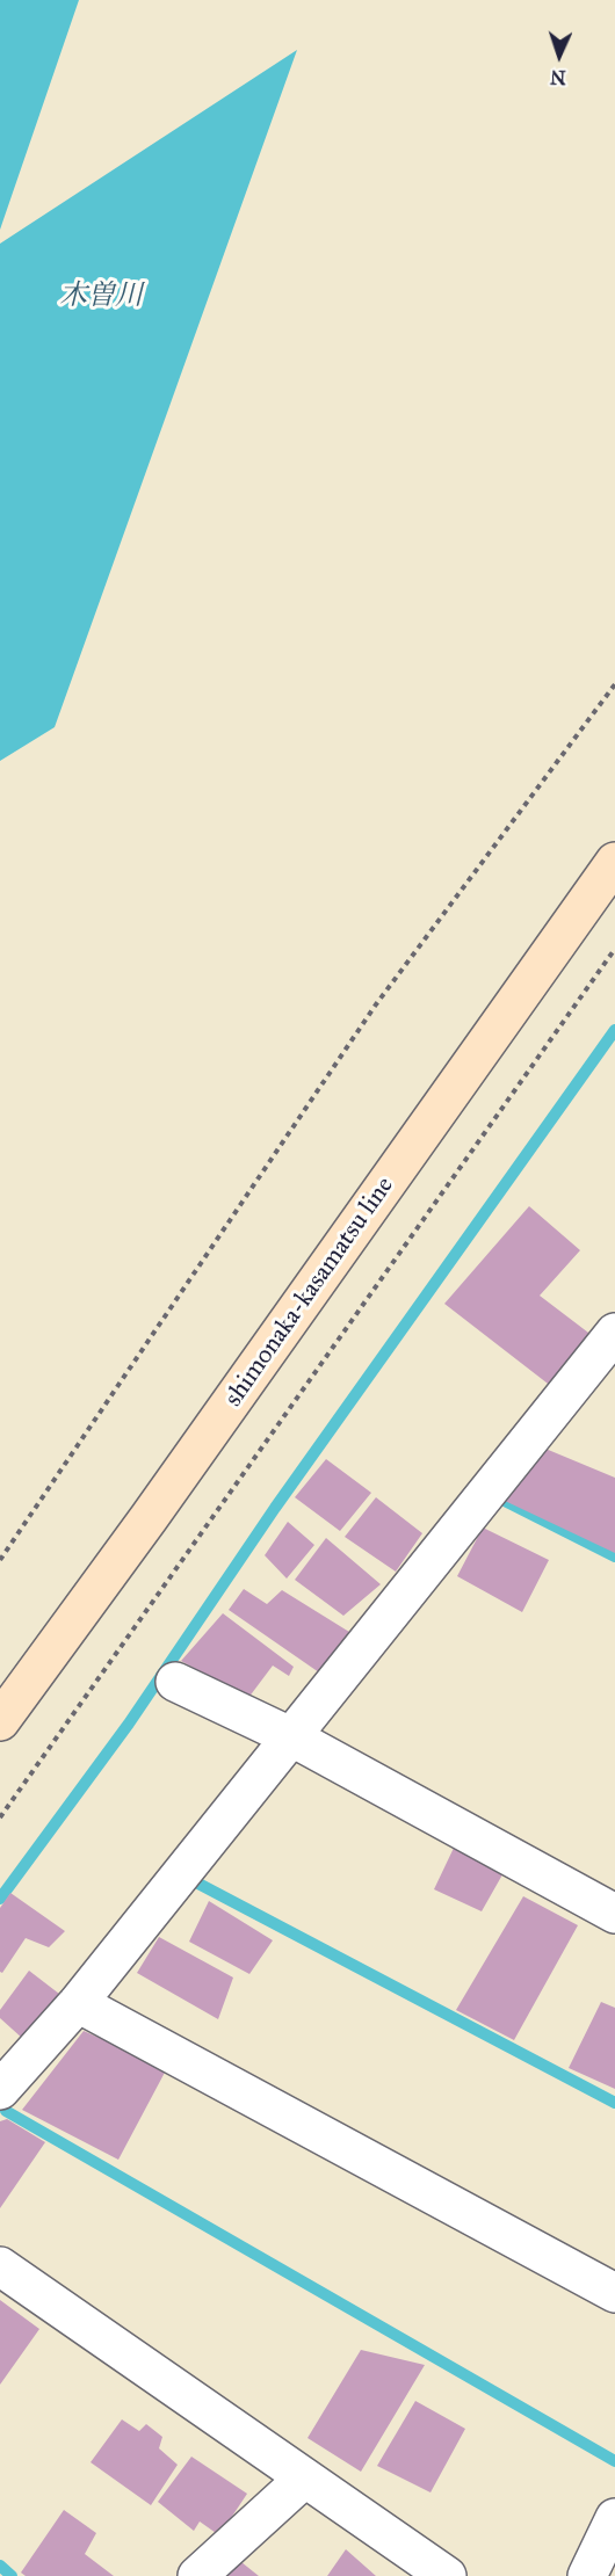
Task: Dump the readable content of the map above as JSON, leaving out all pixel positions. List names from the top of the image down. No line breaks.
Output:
{"streets":{"main road":["shimonaka-kasamatsu line"]},"water":["木曽川"],"north":"bottom"}
